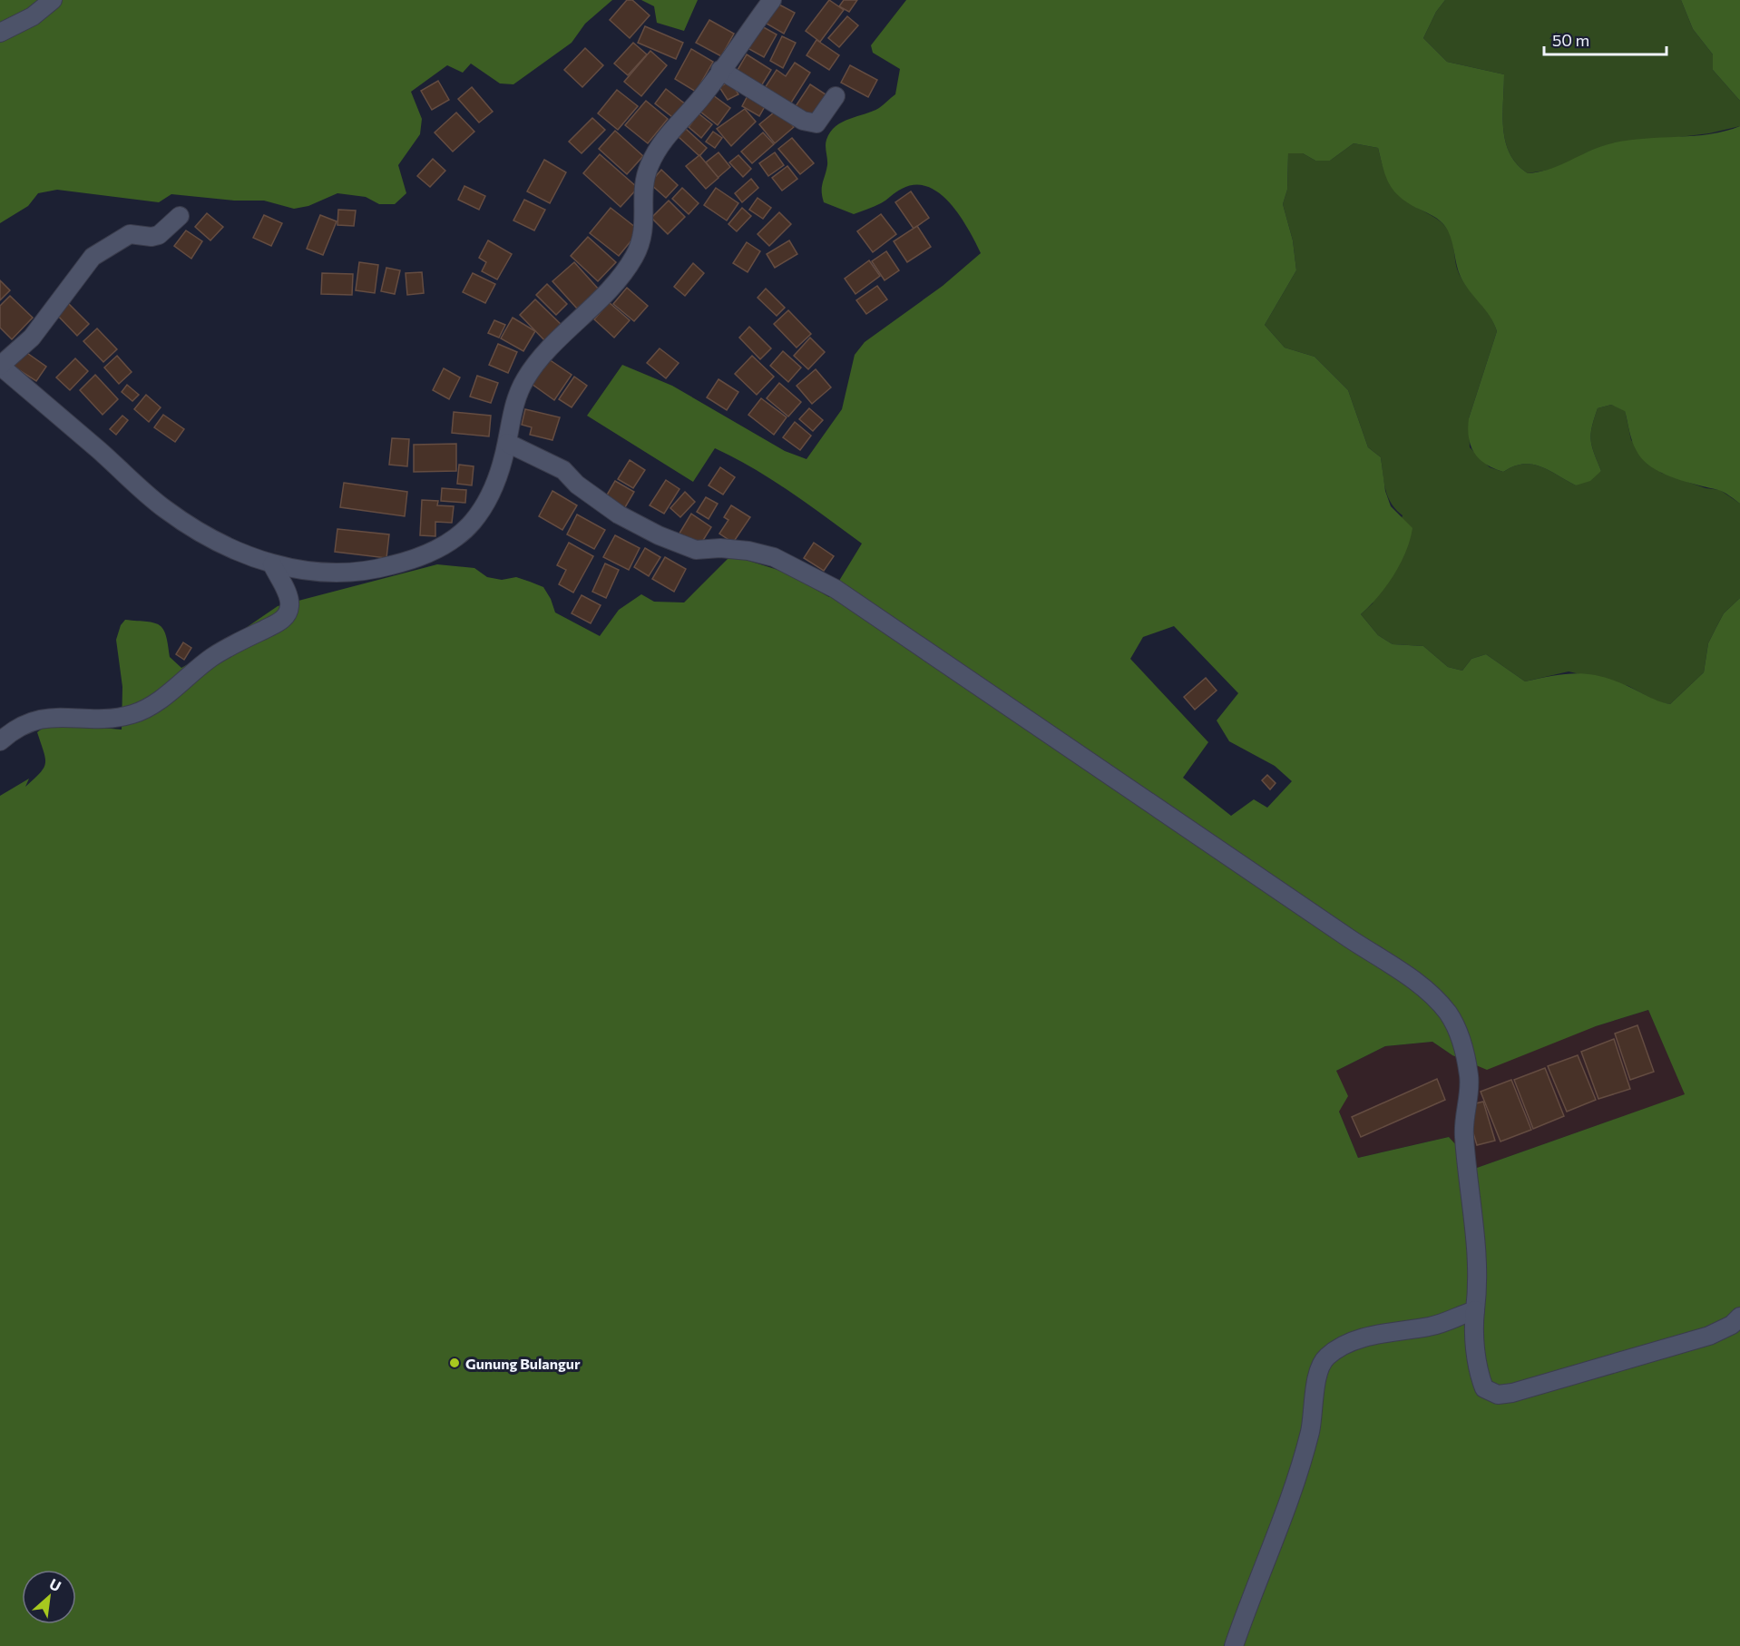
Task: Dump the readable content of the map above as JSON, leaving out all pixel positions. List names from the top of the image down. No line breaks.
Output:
{"places":["Gunung Bulangur"],"scale_bar":"50 m","north":"top right"}
